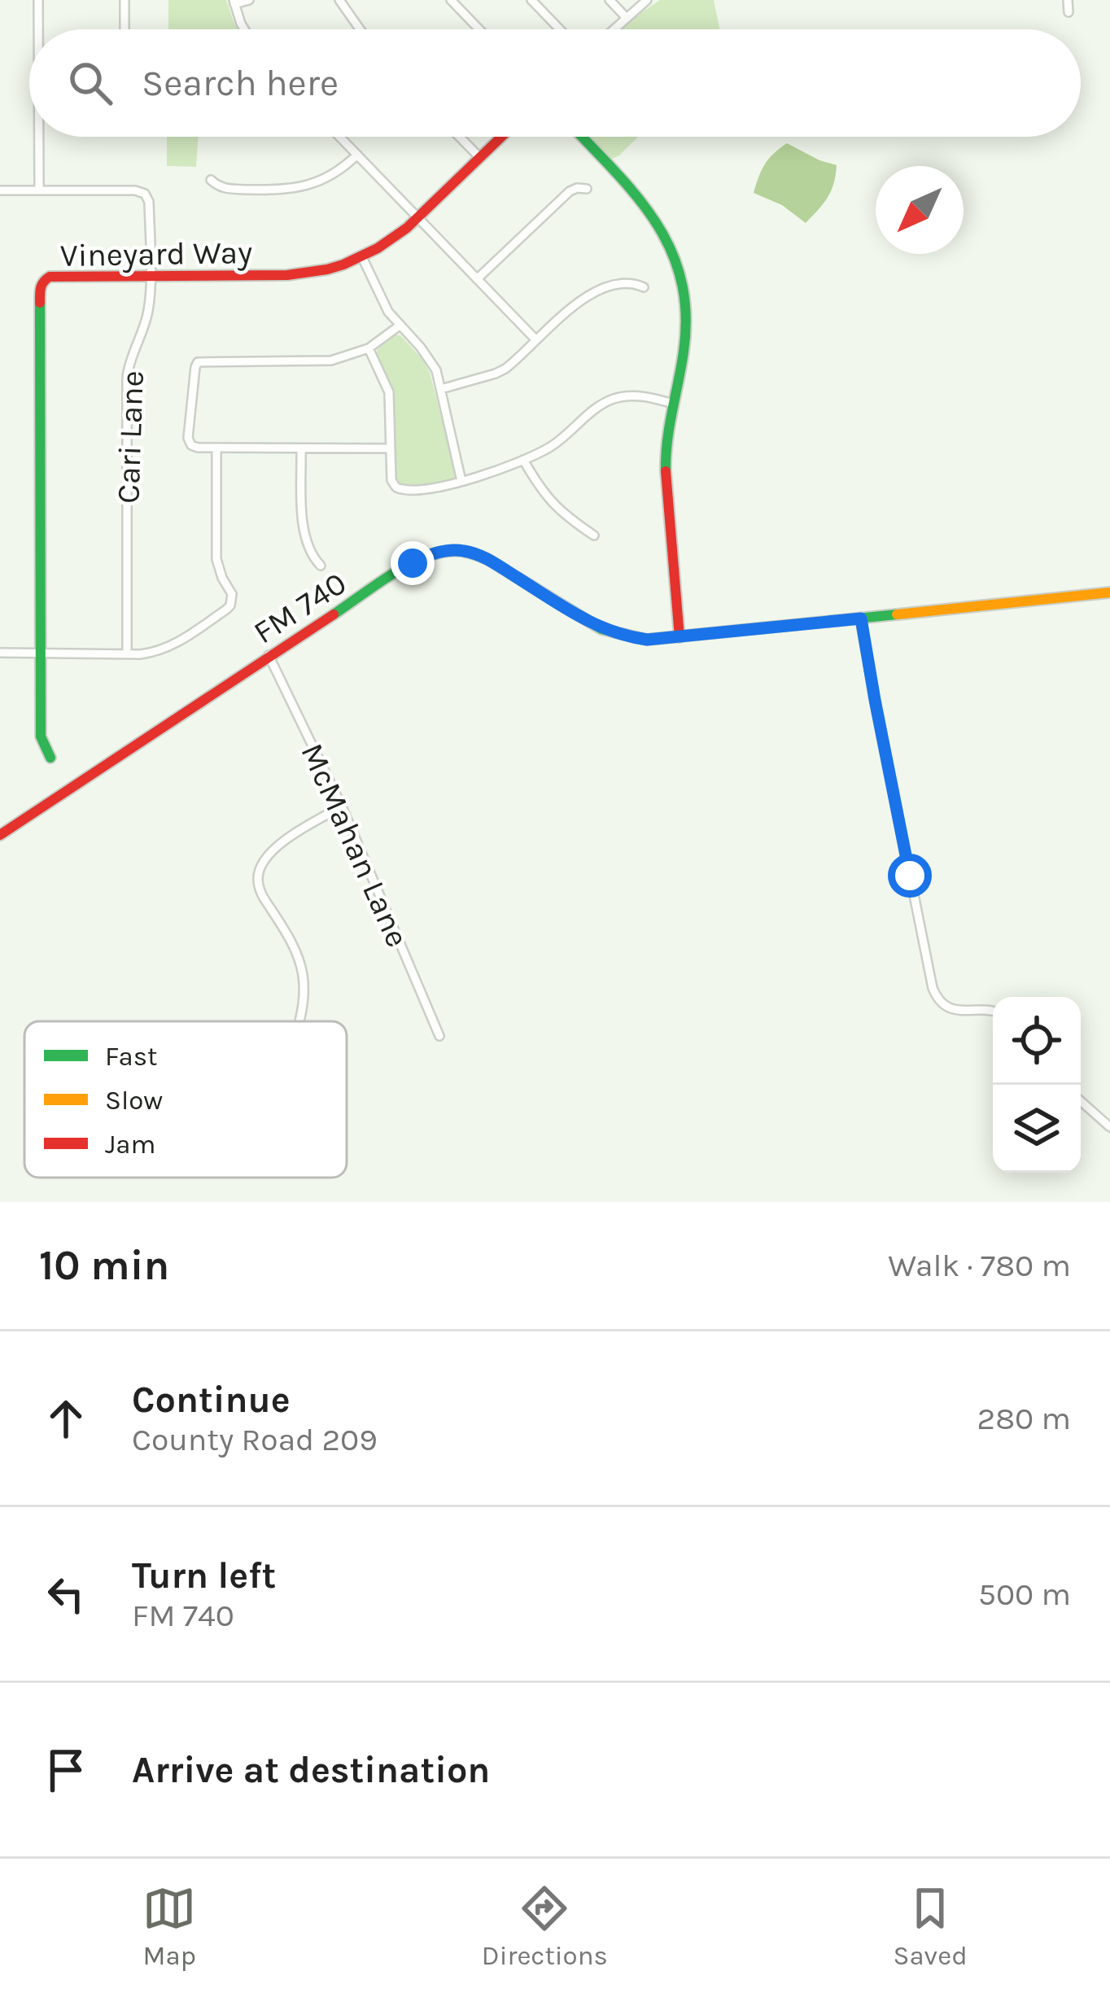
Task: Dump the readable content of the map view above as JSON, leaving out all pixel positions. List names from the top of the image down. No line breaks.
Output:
{"streets":{"street":["Vineyard Way","Cari Lane","FM 740","McMahan Lane"]},"crossings":[["Vineyard Way","Cari Lane"],["FM 740","McMahan Lane"]],"legend":["Fast","Slow","Jam"],"north":"bottom left","page":{"search":"Search here","heading":["10 min","Walk · 780 m"],"list":[["Continue","County Road 209","280 m"],["Turn left","FM 740","500 m"],"Arrive at destination"],"nav":["Map","Directions","Saved"]}}
